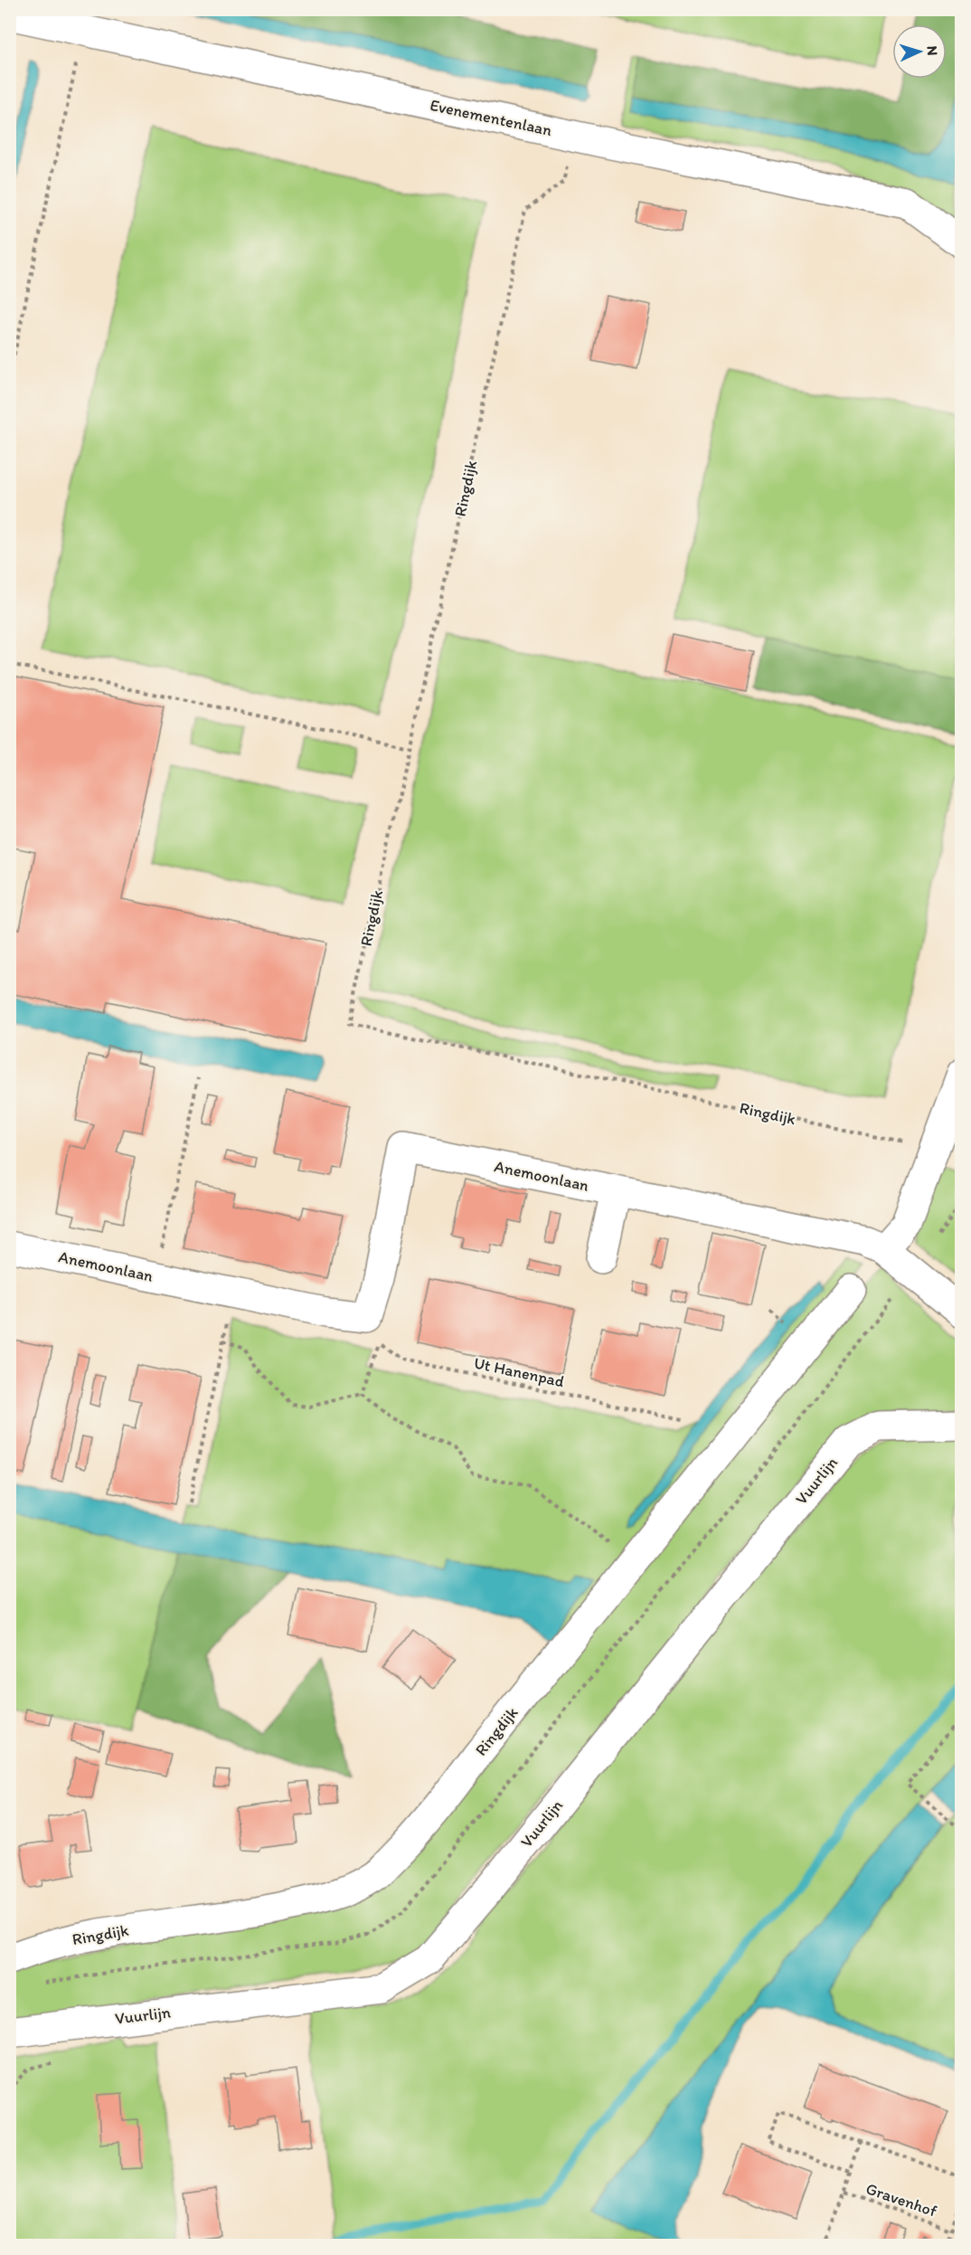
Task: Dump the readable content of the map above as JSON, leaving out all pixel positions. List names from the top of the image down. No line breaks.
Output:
{"streets":{"street":["Evenementenlaan","Ringdijk","Anemoonlaan","Vuurlijn"],"path":["Ut Hanenpad","Gravenhof"]},"crossings":[["Evenementenlaan","Ringdijk"]],"north":"right"}
